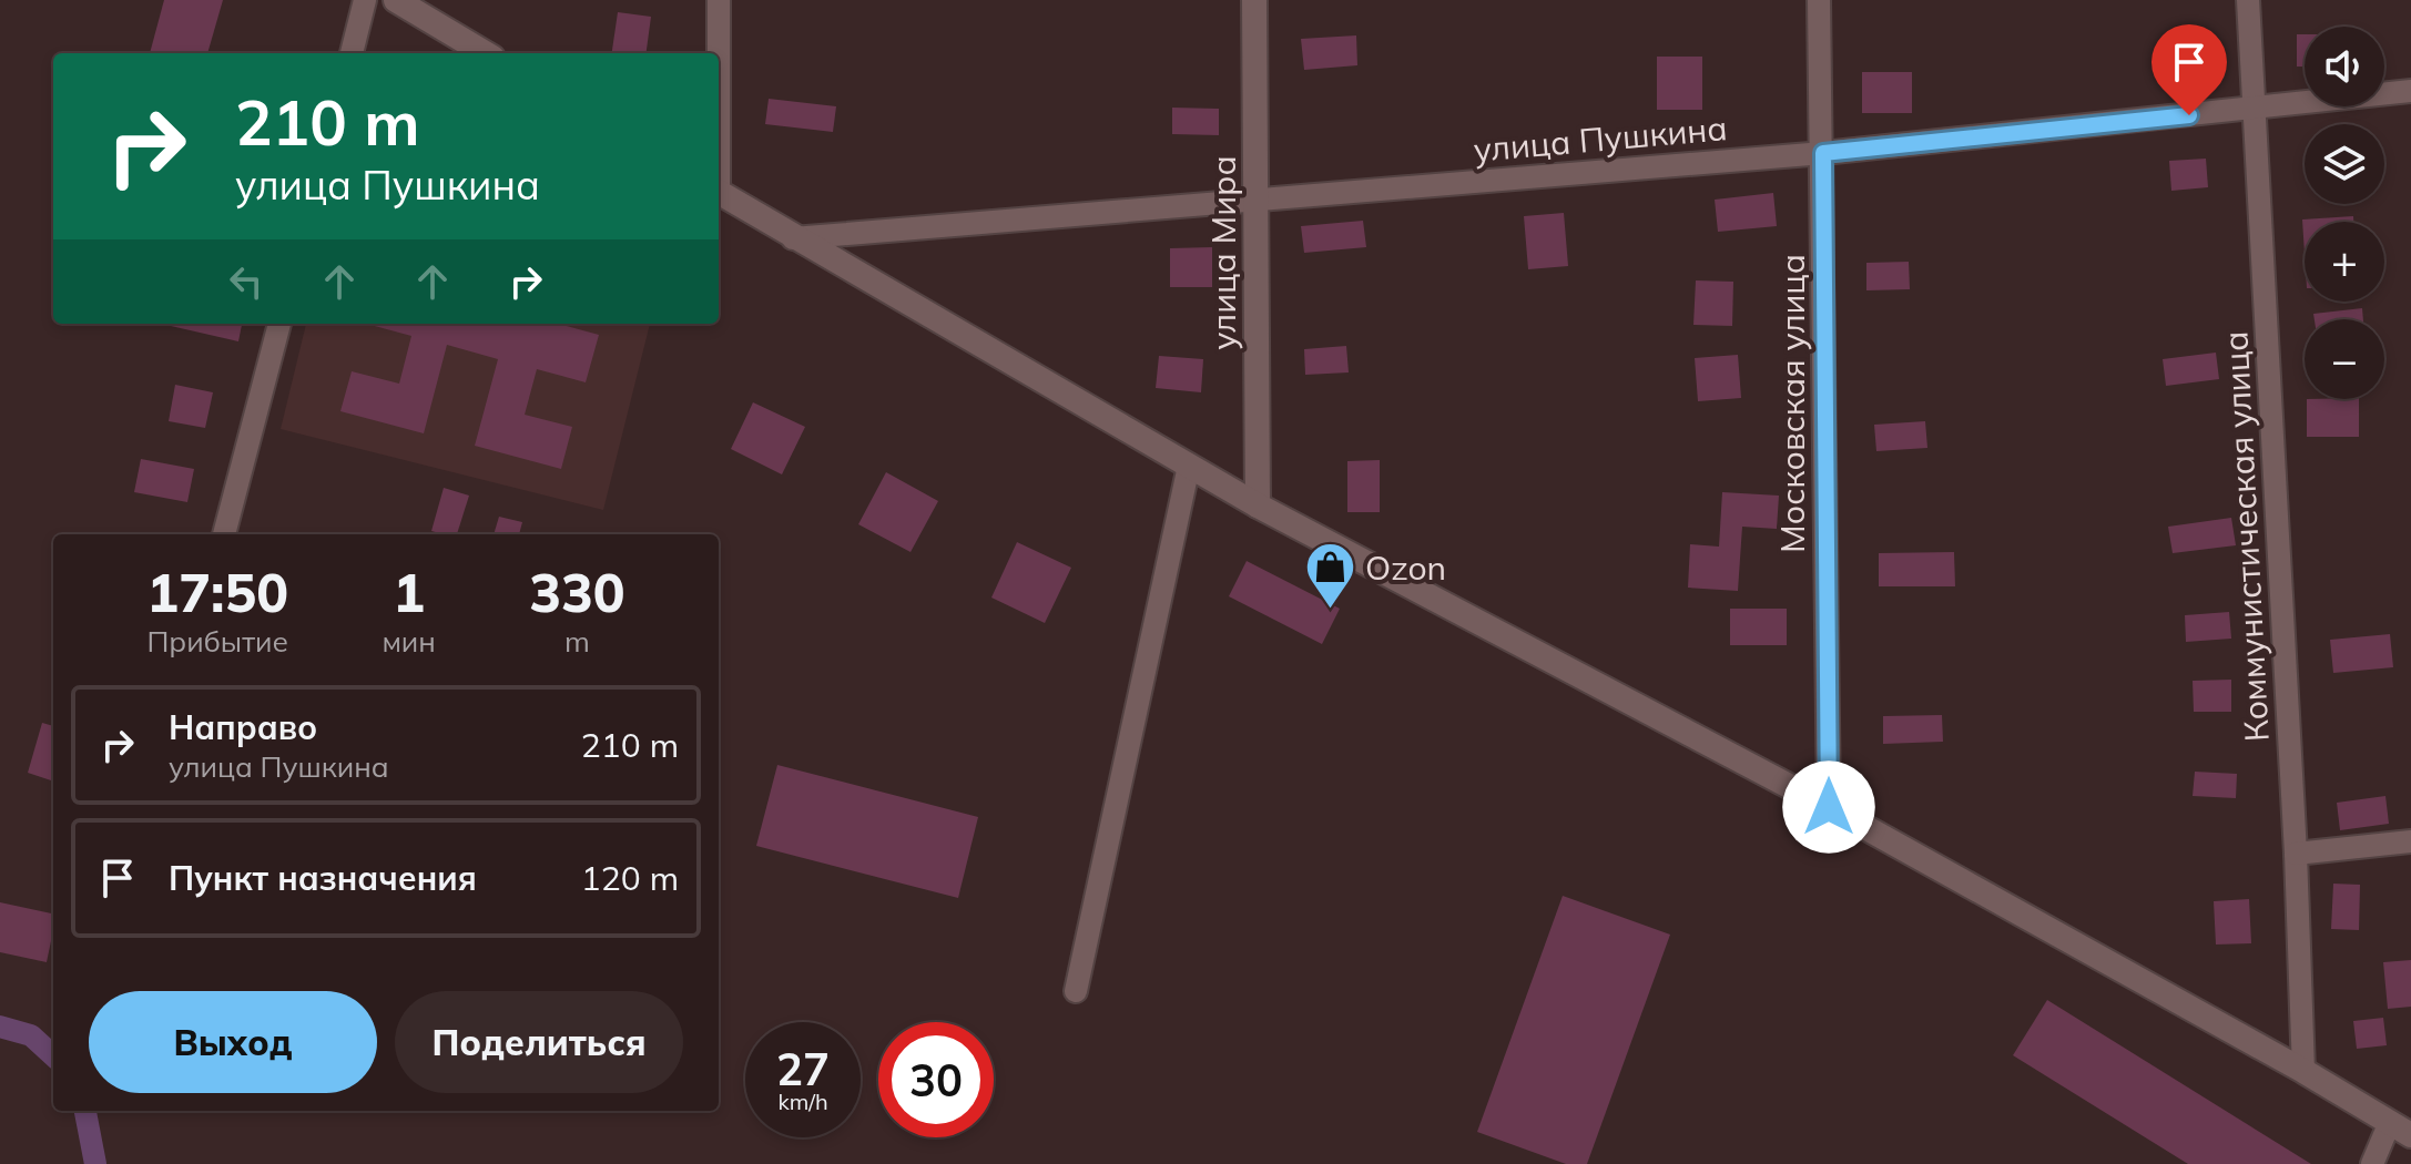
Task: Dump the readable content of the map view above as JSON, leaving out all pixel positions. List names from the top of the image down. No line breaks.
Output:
{"streets":{"main road":["улица Мира"],"street":["улица Пушкина","Московская улица","Коммунистическая улица"]},"crossings":[["улица Пушкина","улица Мира"],["улица Пушкина","Московская улица"],["улица Пушкина","Коммунистическая улица"]],"places":{"shop":["Ozon"]},"page":{"map_buttons":["+","−"],"turn":["210 m","улица Пушкина"],"eta":["17:50","Прибытие","1","мин","330","m"],"list":[{"name":"Направо","note":"улица Пушкина","value":"210 m"},{"name":"Пункт назначения","value":"120 m"}],"buttons":["Выход","Поделиться"],"speed":"27 km/h","limit":"30"}}
